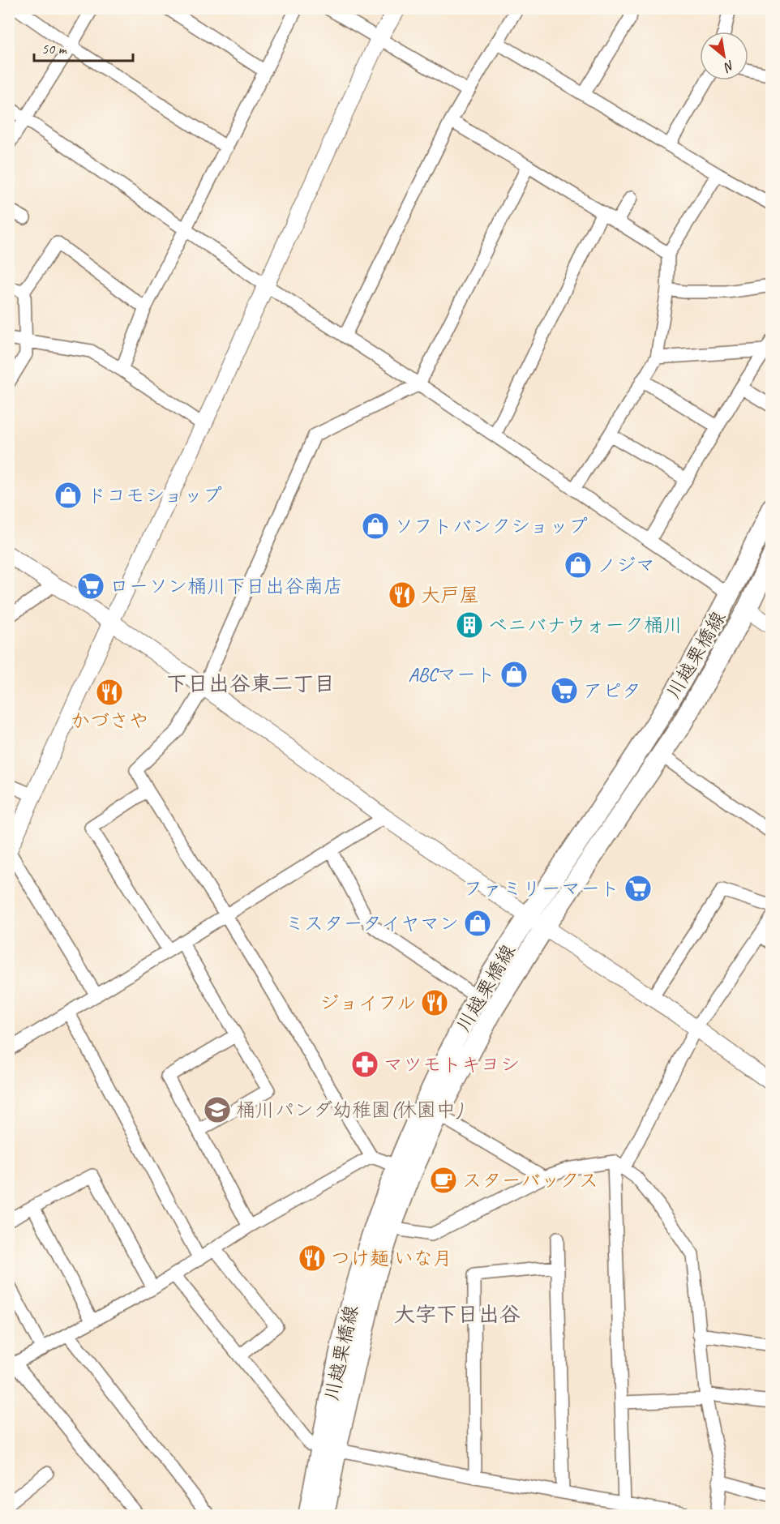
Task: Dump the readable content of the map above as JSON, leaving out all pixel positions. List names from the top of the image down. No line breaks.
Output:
{"streets":{"main road":["川越栗橋線"]},"districts":["下日出谷東二丁目","大字下日出谷"],"places":{"shop":["ドコモショップ","ソフトバンクショップ","ノジマ","ABCマート","ミスタータイヤマン"],"supermarket":["ローソン桶川下日出谷南店","アピタ","ファミリーマート"],"restaurant":["大戸屋","かづさや","ジョイフル","つけ麺 いな月"],"building":["ベニバナウォーク桶川"],"pharmacy":["マツモトキヨシ"],"school or university":["桶川パンダ幼稚園(休園中)"],"cafe":["スターバックス"]},"scale_bar":"50 m","north":"bottom right"}
